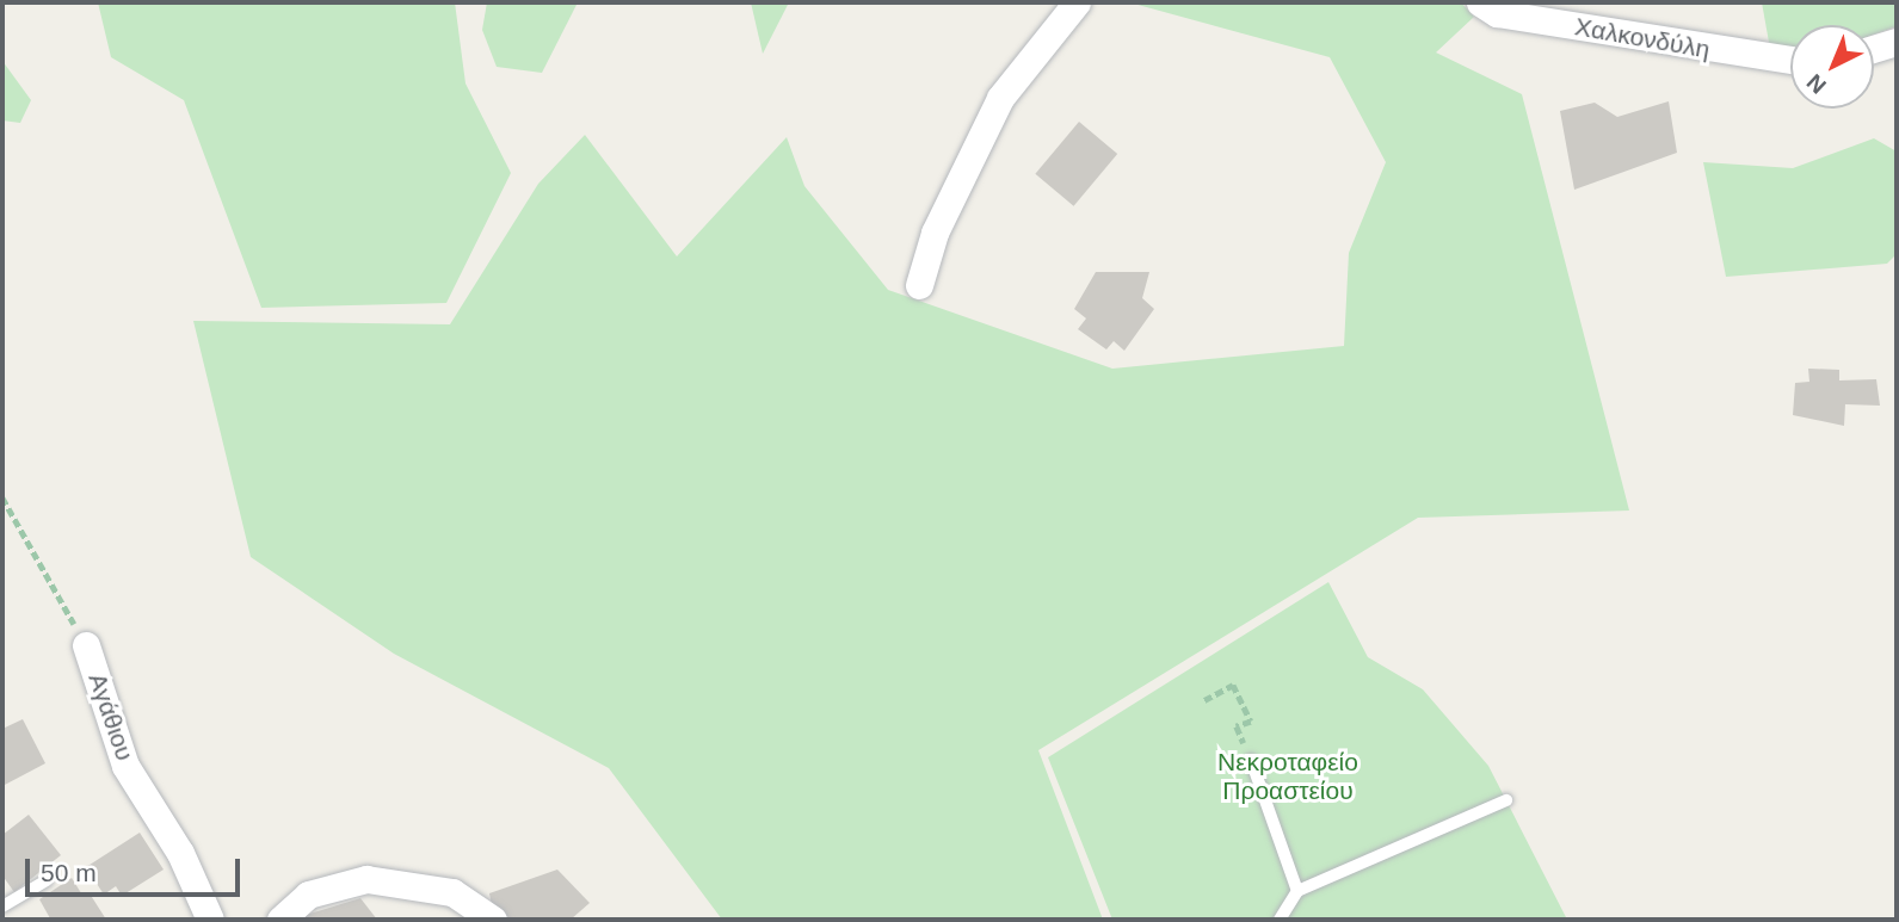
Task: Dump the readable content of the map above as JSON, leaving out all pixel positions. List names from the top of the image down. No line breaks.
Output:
{"streets":{"street":["Χαλκονδύλη","Αγάθιου"]},"parks":["Νεκροταφείο Προαστείου"],"scale_bar":"50 m","north":"bottom left"}
